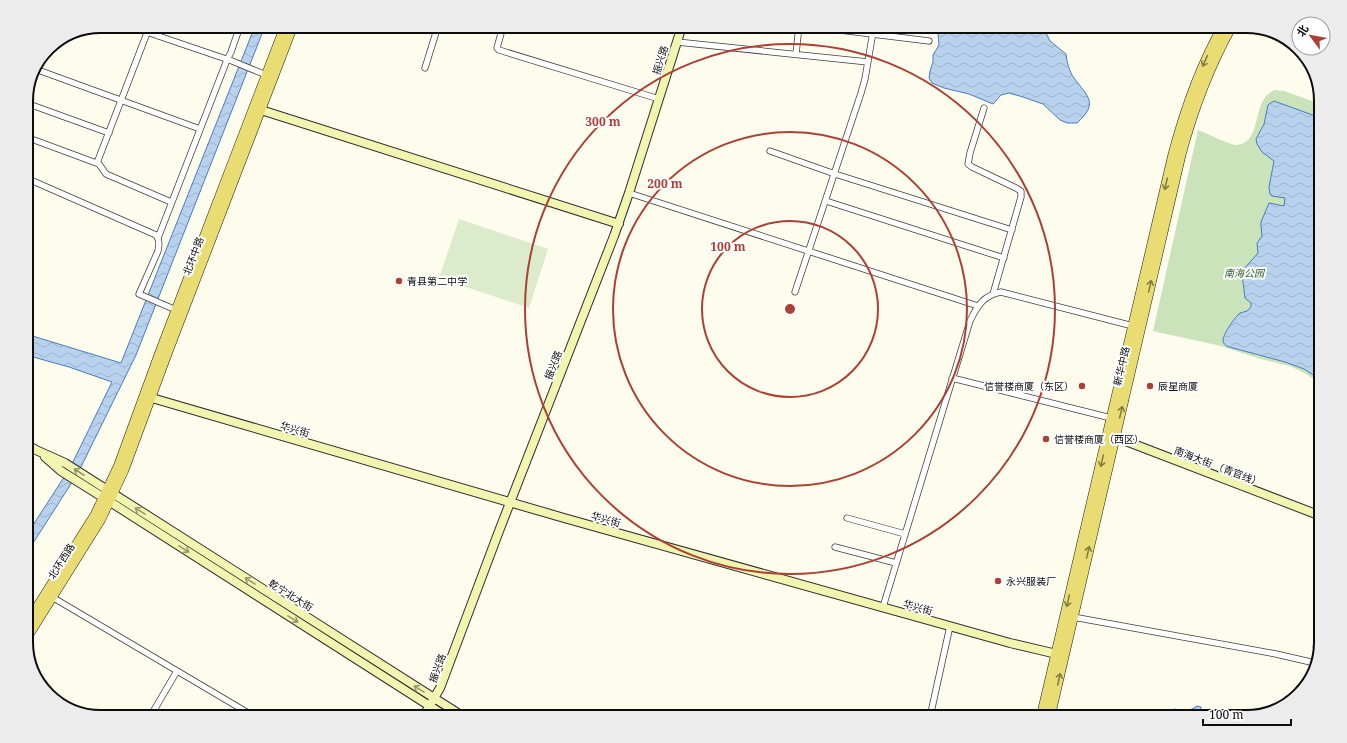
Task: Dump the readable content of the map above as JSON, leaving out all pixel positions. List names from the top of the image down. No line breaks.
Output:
{"streets":{"main road":["北环中路","新华中路","北环西路"],"street":["振兴路","华兴街","南海大街 （青官线）","乾宁北大街"]},"crossings":[["振兴路","华兴街"],["振兴路","乾宁北大街"],["北环中路","华兴街"],["北环中路","北环西路"],["北环中路","乾宁北大街"],["新华中路","华兴街"],["新华中路","南海大街 （青官线）"],["北环西路","乾宁北大街"]],"parks":["南海公园"],"places":["青县第二中学","信誉楼商厦（东区）","辰星商厦","信誉楼商厦（西区）","永兴服装厂"],"scale_bar":"100 m","north":"top left","rings":["300 m","200 m","100 m"]}
